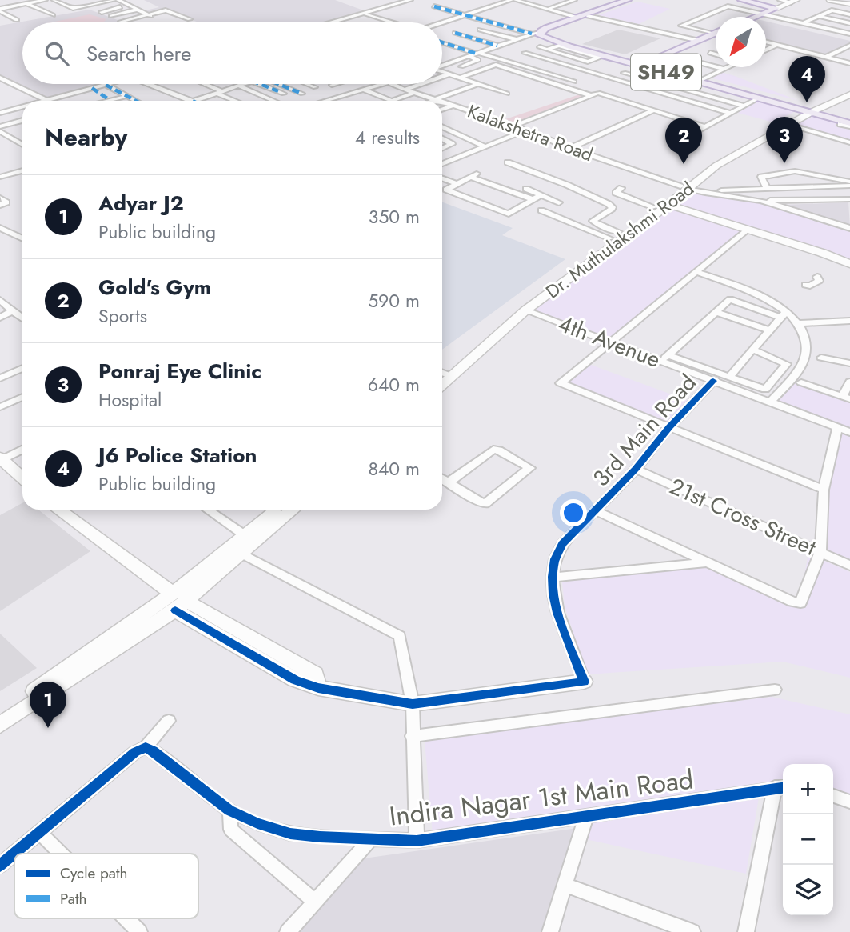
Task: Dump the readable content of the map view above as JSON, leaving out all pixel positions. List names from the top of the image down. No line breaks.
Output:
{"streets":{"main road":["SH49","Dr. Muthulakshmi Road"],"street":["Kalakshetra Road","4th Avenue","3rd Main Road","21st Cross Street","Indira Nagar 1st Main Road"]},"crossings":[["SH49","Dr. Muthulakshmi Road"],["Kalakshetra Road","Dr. Muthulakshmi Road"],["Dr. Muthulakshmi Road","4th Avenue"],["4th Avenue","3rd Main Road"],["3rd Main Road","21st Cross Street"]],"legend":["Cycle path","Path"],"north":"bottom left","page":{"search":"Search here","pins":["4","3","2","1"],"heading":["Nearby","4 results"],"list":[{"mark":"1","name":"Adyar J2","note":"Public building","value":"350 m"},{"mark":"2","name":"Gold's Gym","note":"Sports","value":"590 m"},{"mark":"3","name":"Ponraj Eye Clinic","note":"Hospital","value":"640 m"},{"mark":"4","name":"J6 Police Station","note":"Public building","value":"840 m"}],"map_buttons":["+","−"]}}
